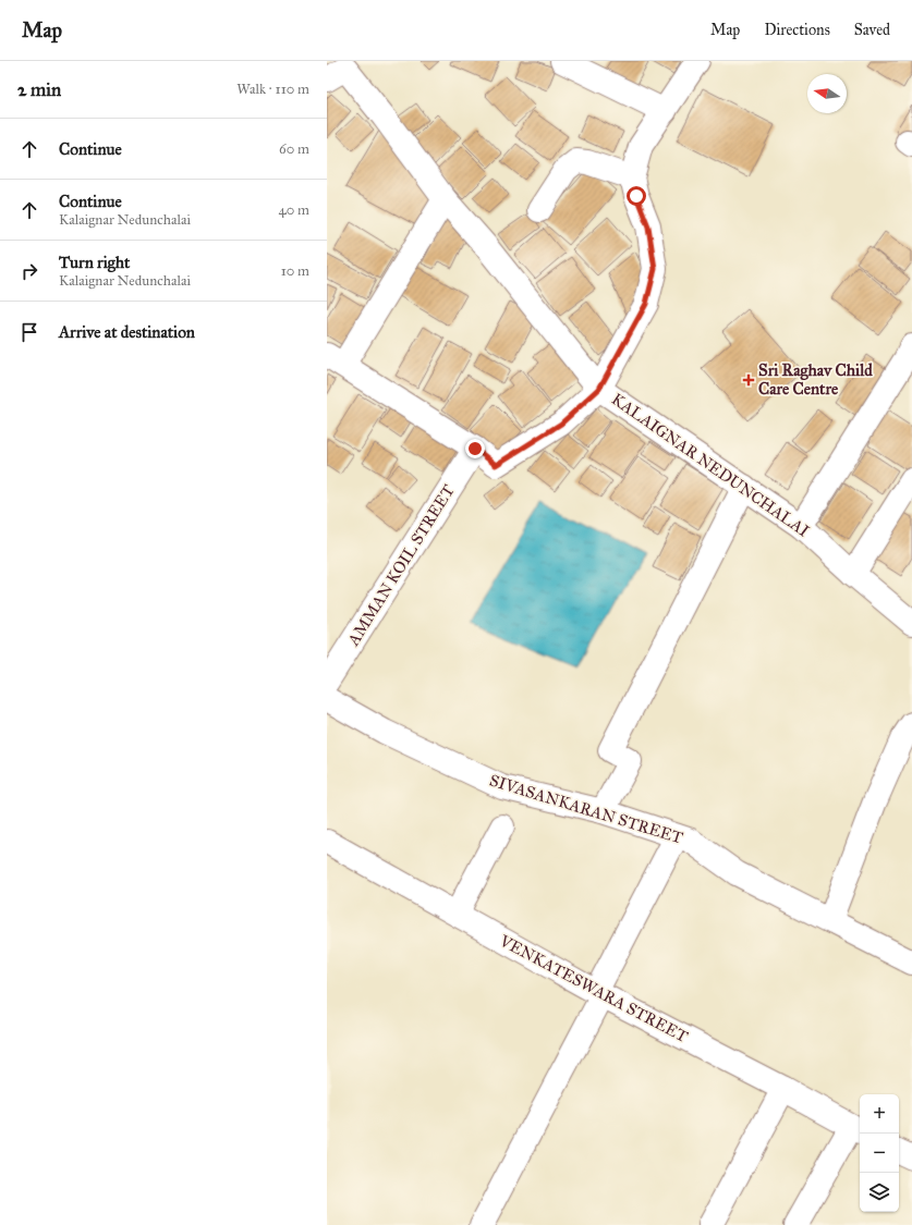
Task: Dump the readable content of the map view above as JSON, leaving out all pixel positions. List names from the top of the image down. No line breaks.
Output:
{"streets":{"street":["KALAIGNAR NEDUNCHALAI","AMMAN KOIL STREET","SIVASANKARAN STREET","VENKATESWARA STREET"]},"crossings":[["KALAIGNAR NEDUNCHALAI","AMMAN KOIL STREET"]],"places":{"health":["Sri Raghav Child Care Centre"]},"north":"left","page":{"header":"Map","nav":["Map","Directions","Saved"],"heading":["2 min","Walk · 110 m"],"list":[["Continue","60 m"],["Continue","Kalaignar Nedunchalai","40 m"],["Turn right","Kalaignar Nedunchalai","10 m"],"Arrive at destination"],"map_buttons":["+","−"]}}
